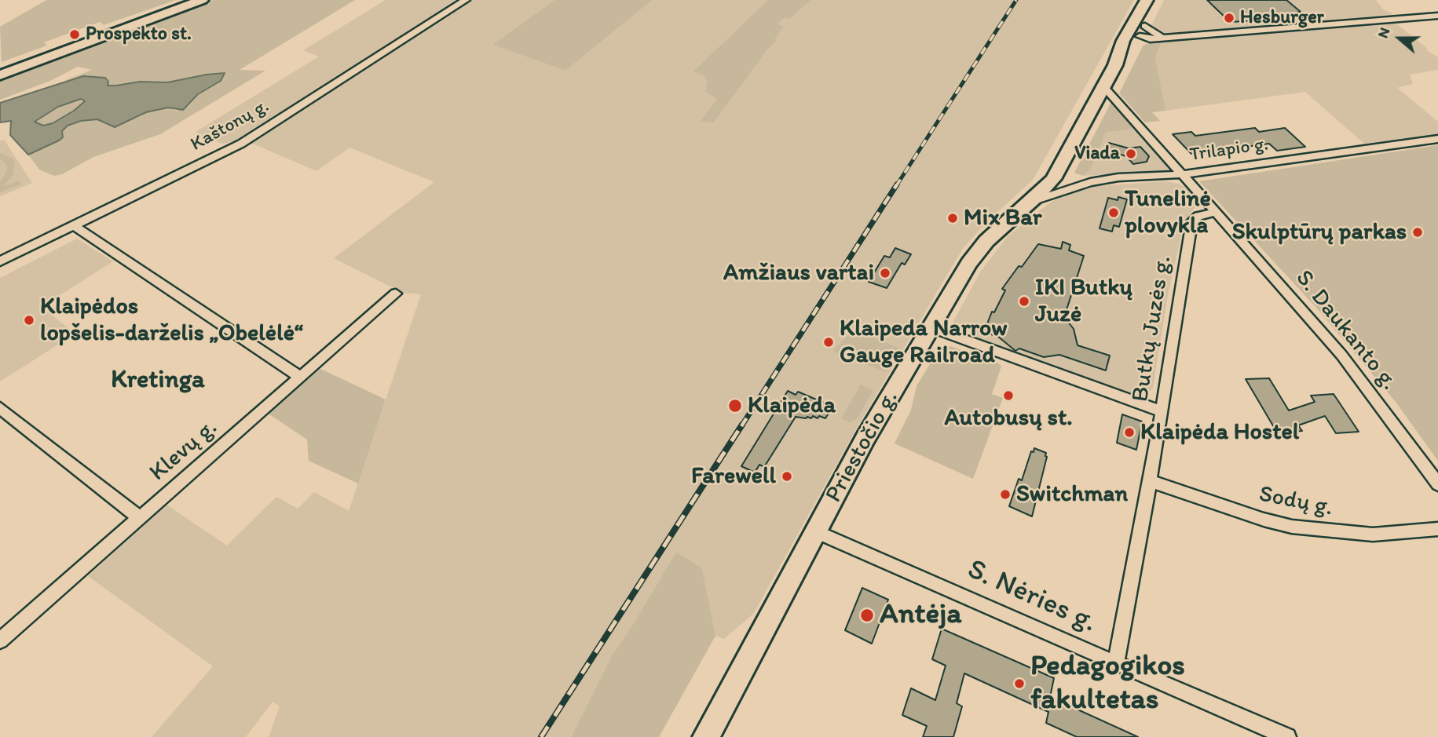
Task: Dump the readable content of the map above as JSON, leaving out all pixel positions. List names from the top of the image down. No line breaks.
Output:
{"streets":{"main road":["Priestočio g."],"street":["Kaštonų g.","Trilapio g.","Butkų Juzės g.","S. Daukanto g.","Klevų g.","Sodų g.","S. Nėries g."]},"crossings":[["Trilapio g.","S. Daukanto g."],["Trilapio g.","Priestočio g."],["Butkų Juzės g.","S. Daukanto g."],["Butkų Juzės g.","Sodų g."],["Butkų Juzės g.","S. Nėries g."],["S. Daukanto g.","Priestočio g."],["Priestočio g.","S. Nėries g."]],"districts":["Kretinga"],"places":["Hesburger","Prospekto st.","Viada","Tunelinė plovykla","Mix Bar","Skulptūrų parkas","Amžiaus vartai","IKI Butkų Juzė","Klaipėdos lopšelis-darželis „Obelėlė“","Klaipeda Narrow Gauge Railroad","Autobusų st.","Klaipėda","Klaipėda Hostel","Farewell","Switchman","Antėja","Pedagogikos fakultetas"],"north":"left"}
